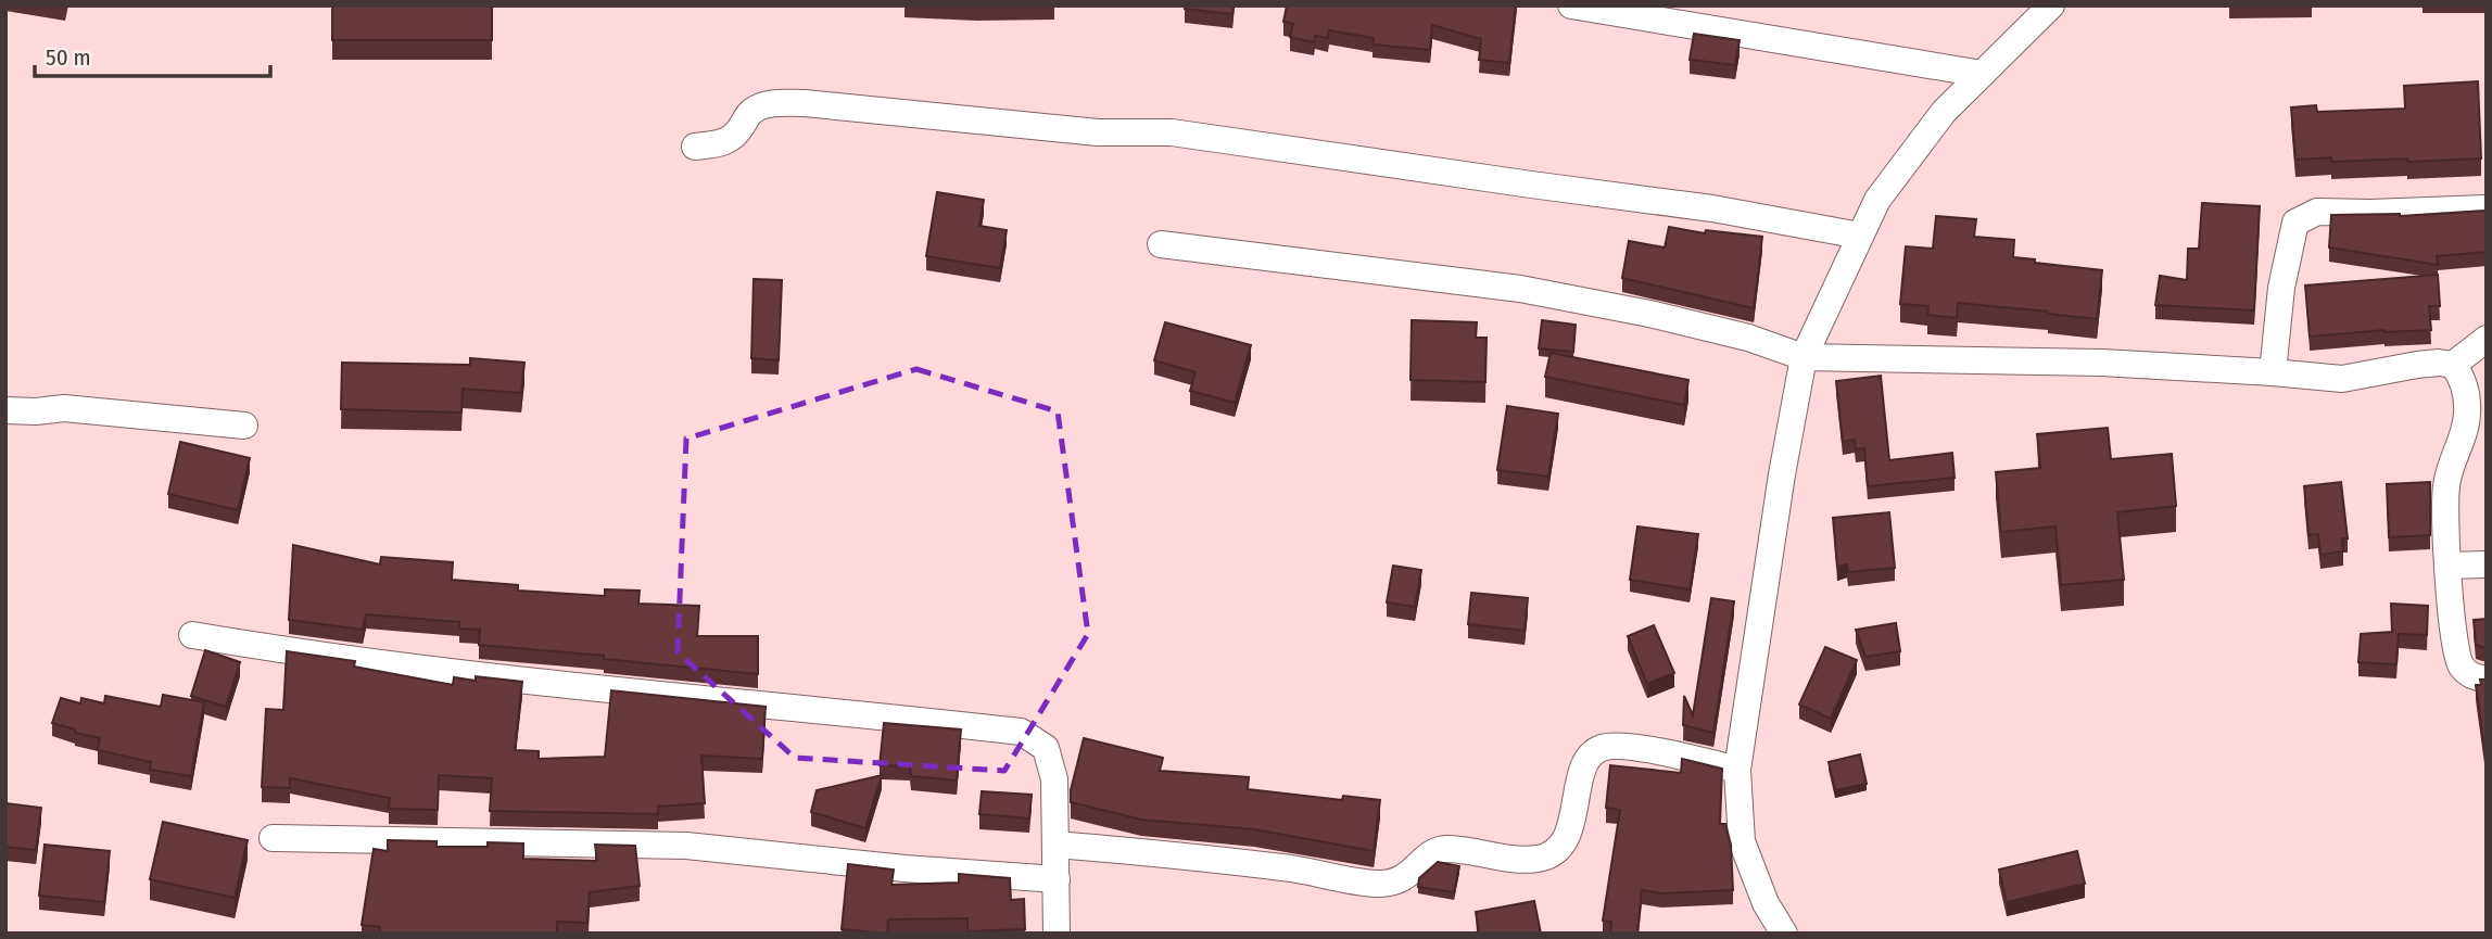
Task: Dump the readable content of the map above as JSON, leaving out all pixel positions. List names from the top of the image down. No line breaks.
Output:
{"scale_bar":"50 m"}
